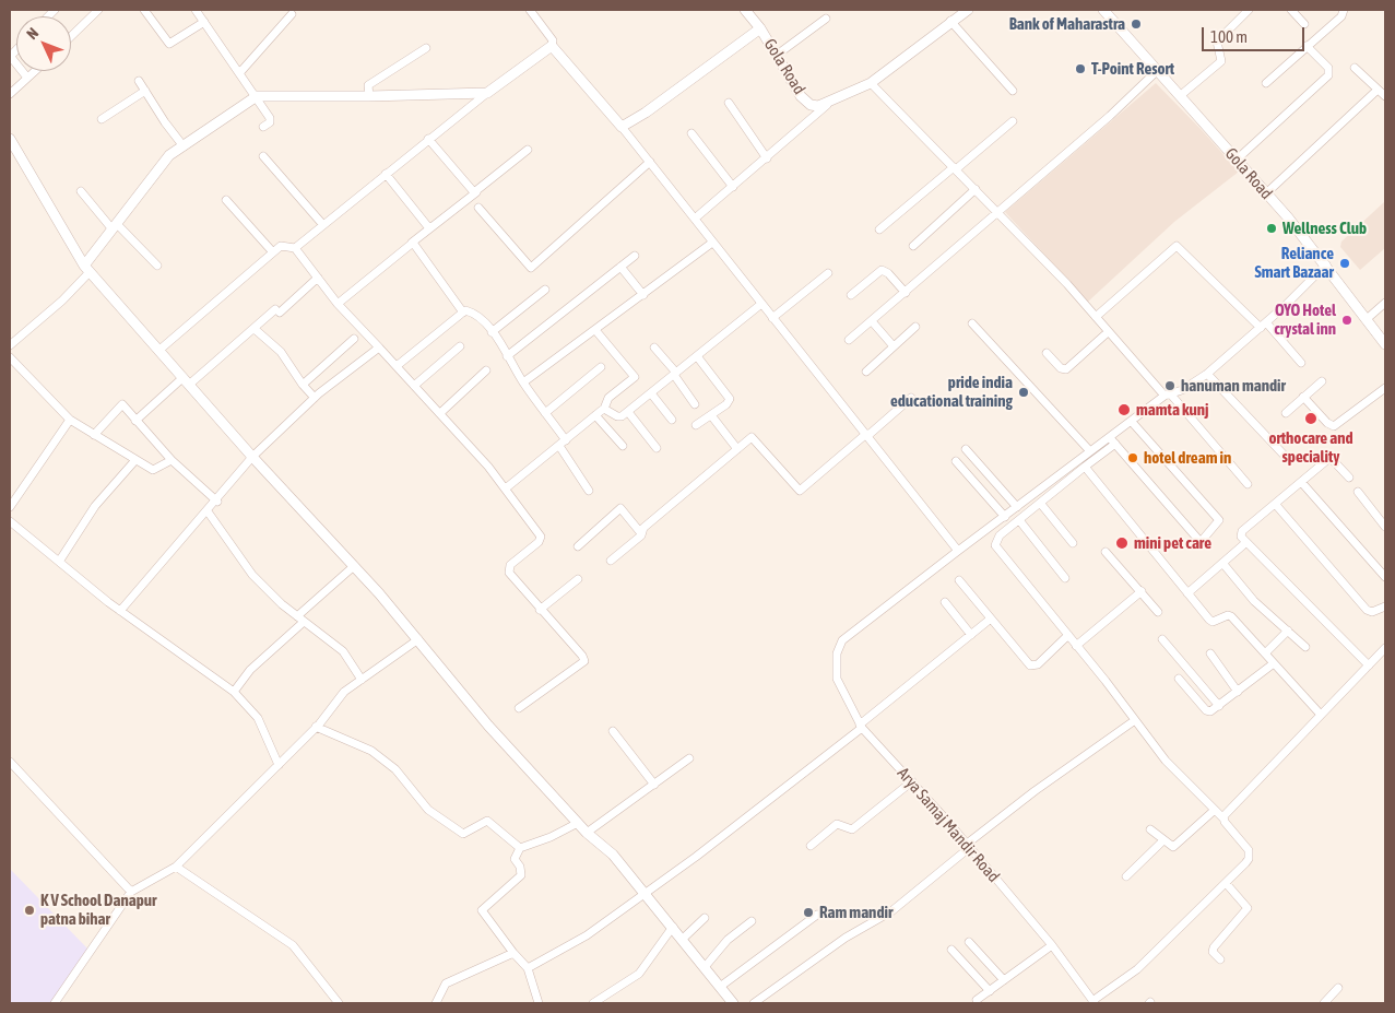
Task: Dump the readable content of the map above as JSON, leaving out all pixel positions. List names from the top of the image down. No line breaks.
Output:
{"streets":{"street":["Gola Road","Arya Samaj Mandir Road"]},"places":["Bank of Maharastra","T-Point Resort","Wellness Club","Reliance Smart Bazaar","OYO Hotel crystal inn","hanuman mandir","pride india educational training","mamta kunj","orthocare and speciality","hotel dream in","mini pet care","K V School Danapur patna bihar","Ram mandir"],"scale_bar":"100 m","north":"top left"}
